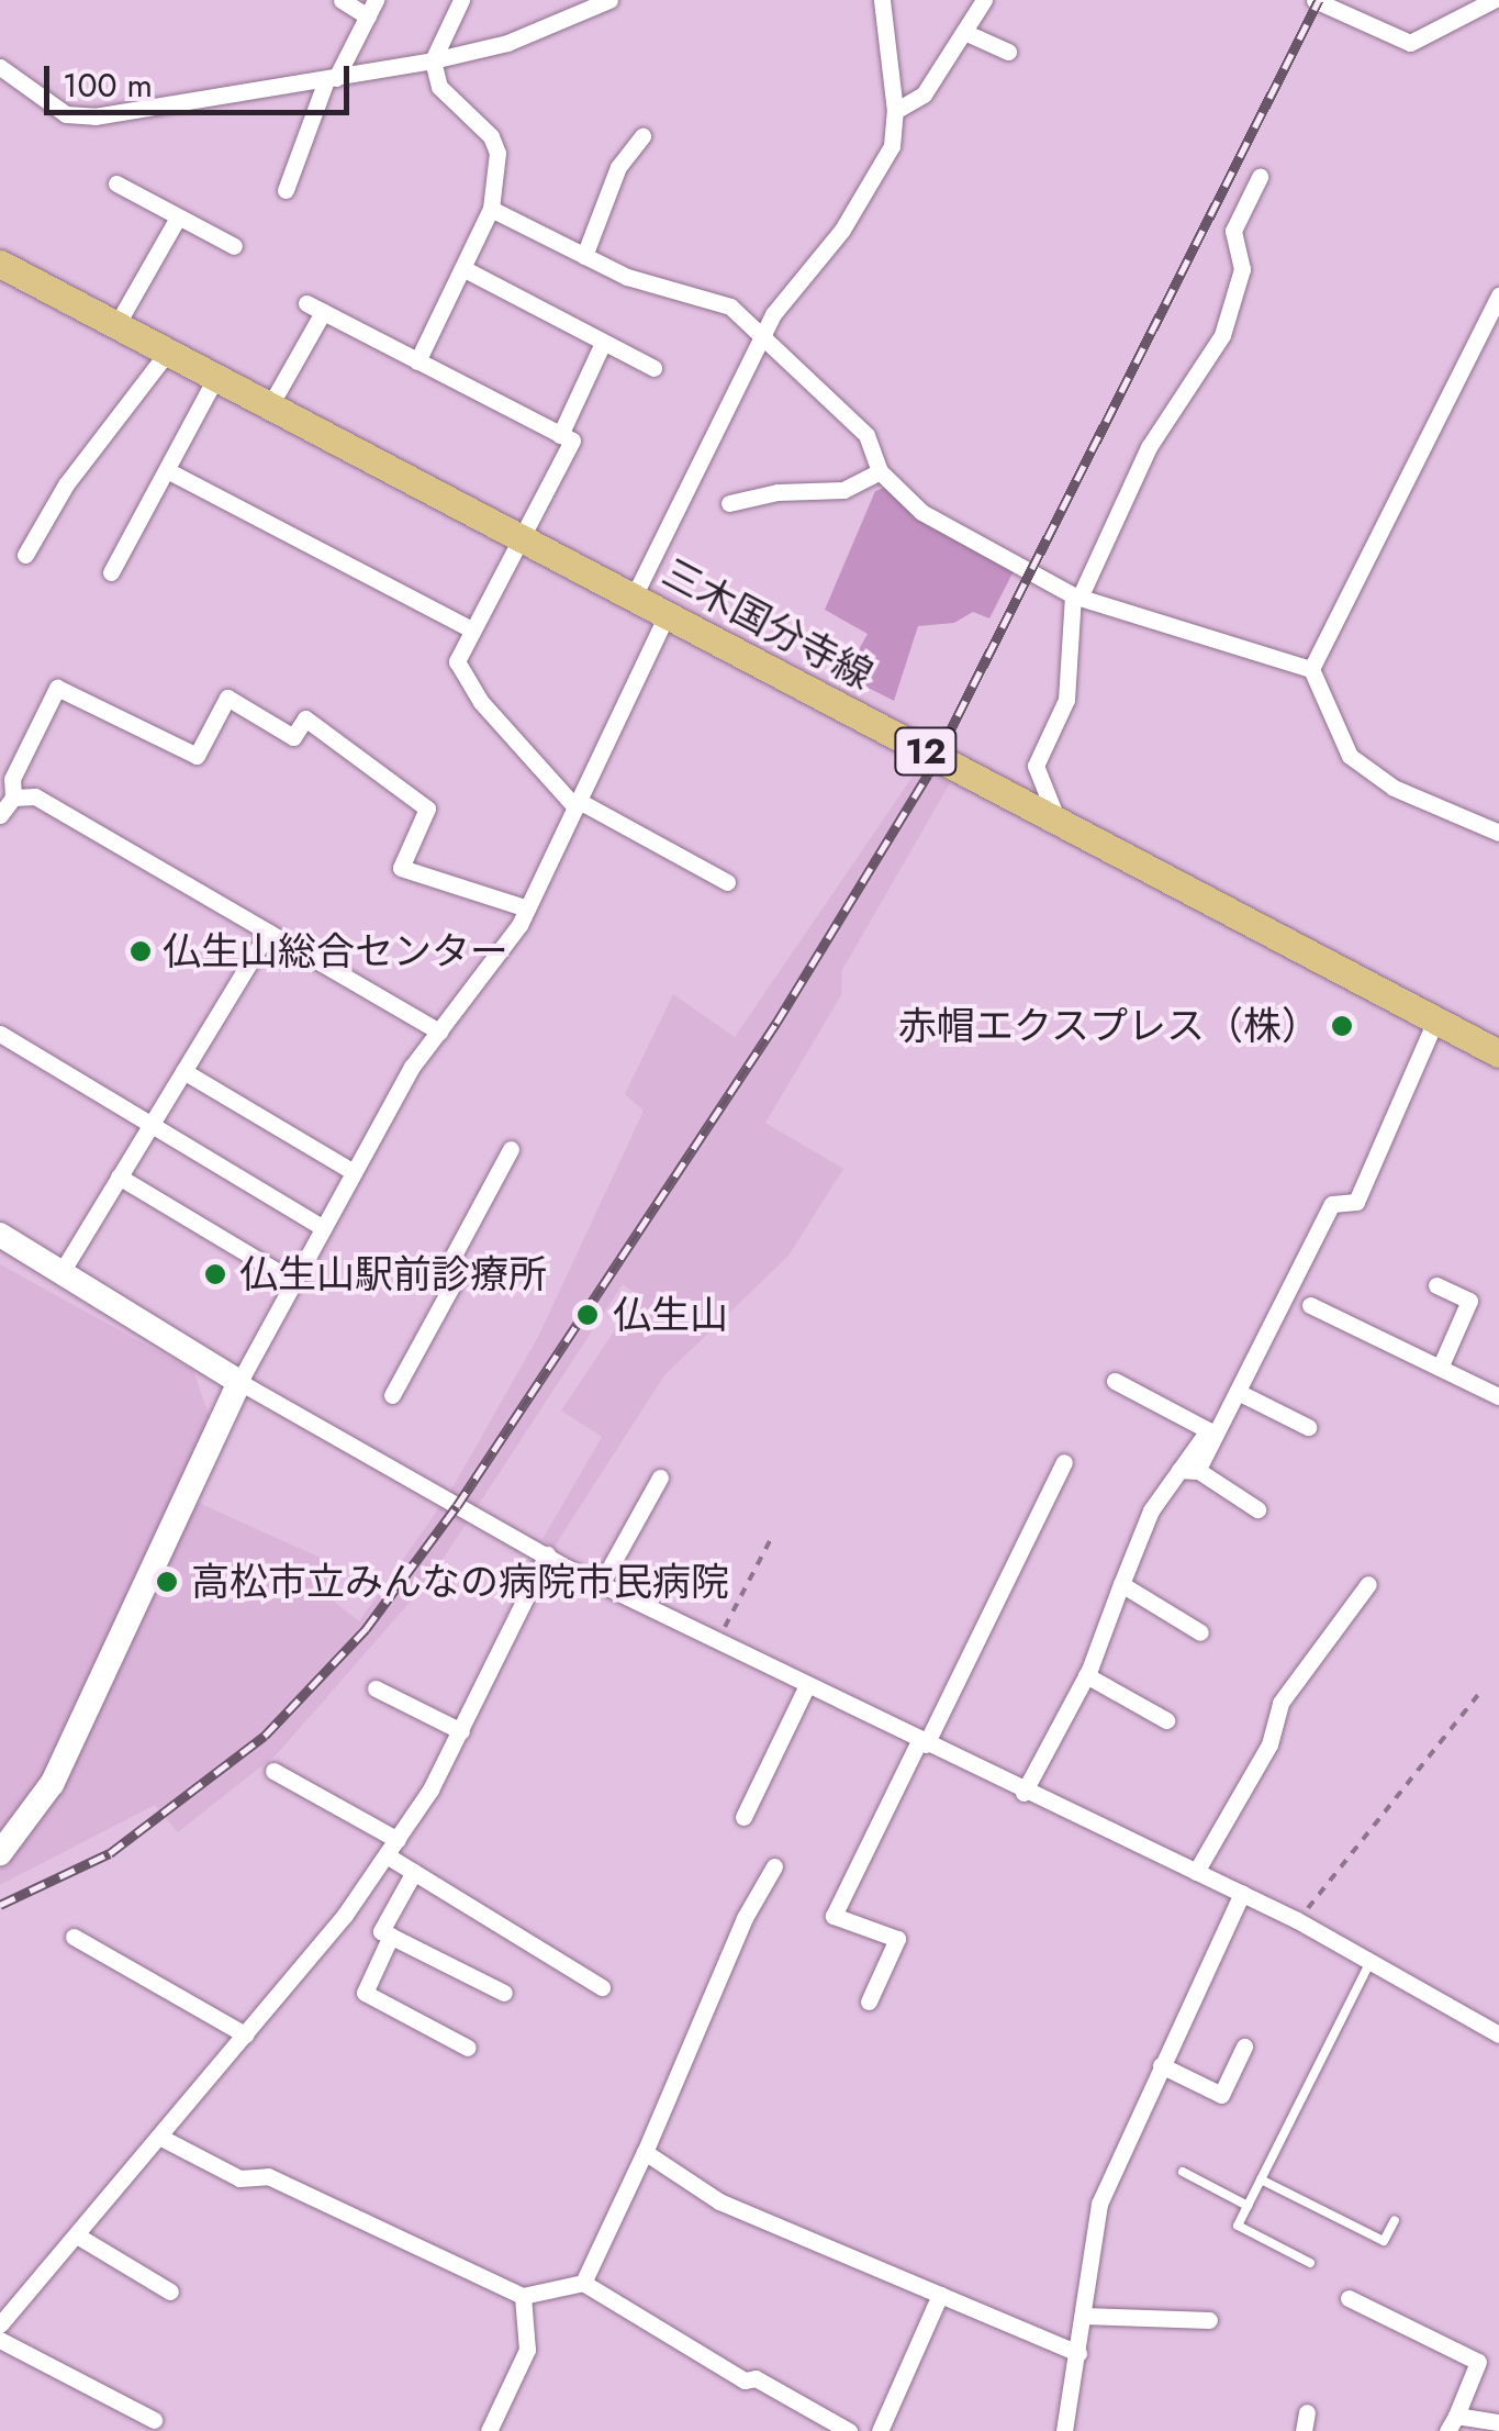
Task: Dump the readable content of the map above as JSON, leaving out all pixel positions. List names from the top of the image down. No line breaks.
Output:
{"streets":{"main road":["三木国分寺線","12"]},"places":["仏生山総合センター","赤帽エクスプレス（株）","仏生山駅前診療所","仏生山","高松市立みんなの病院市民病院"],"scale_bar":"100 m"}
